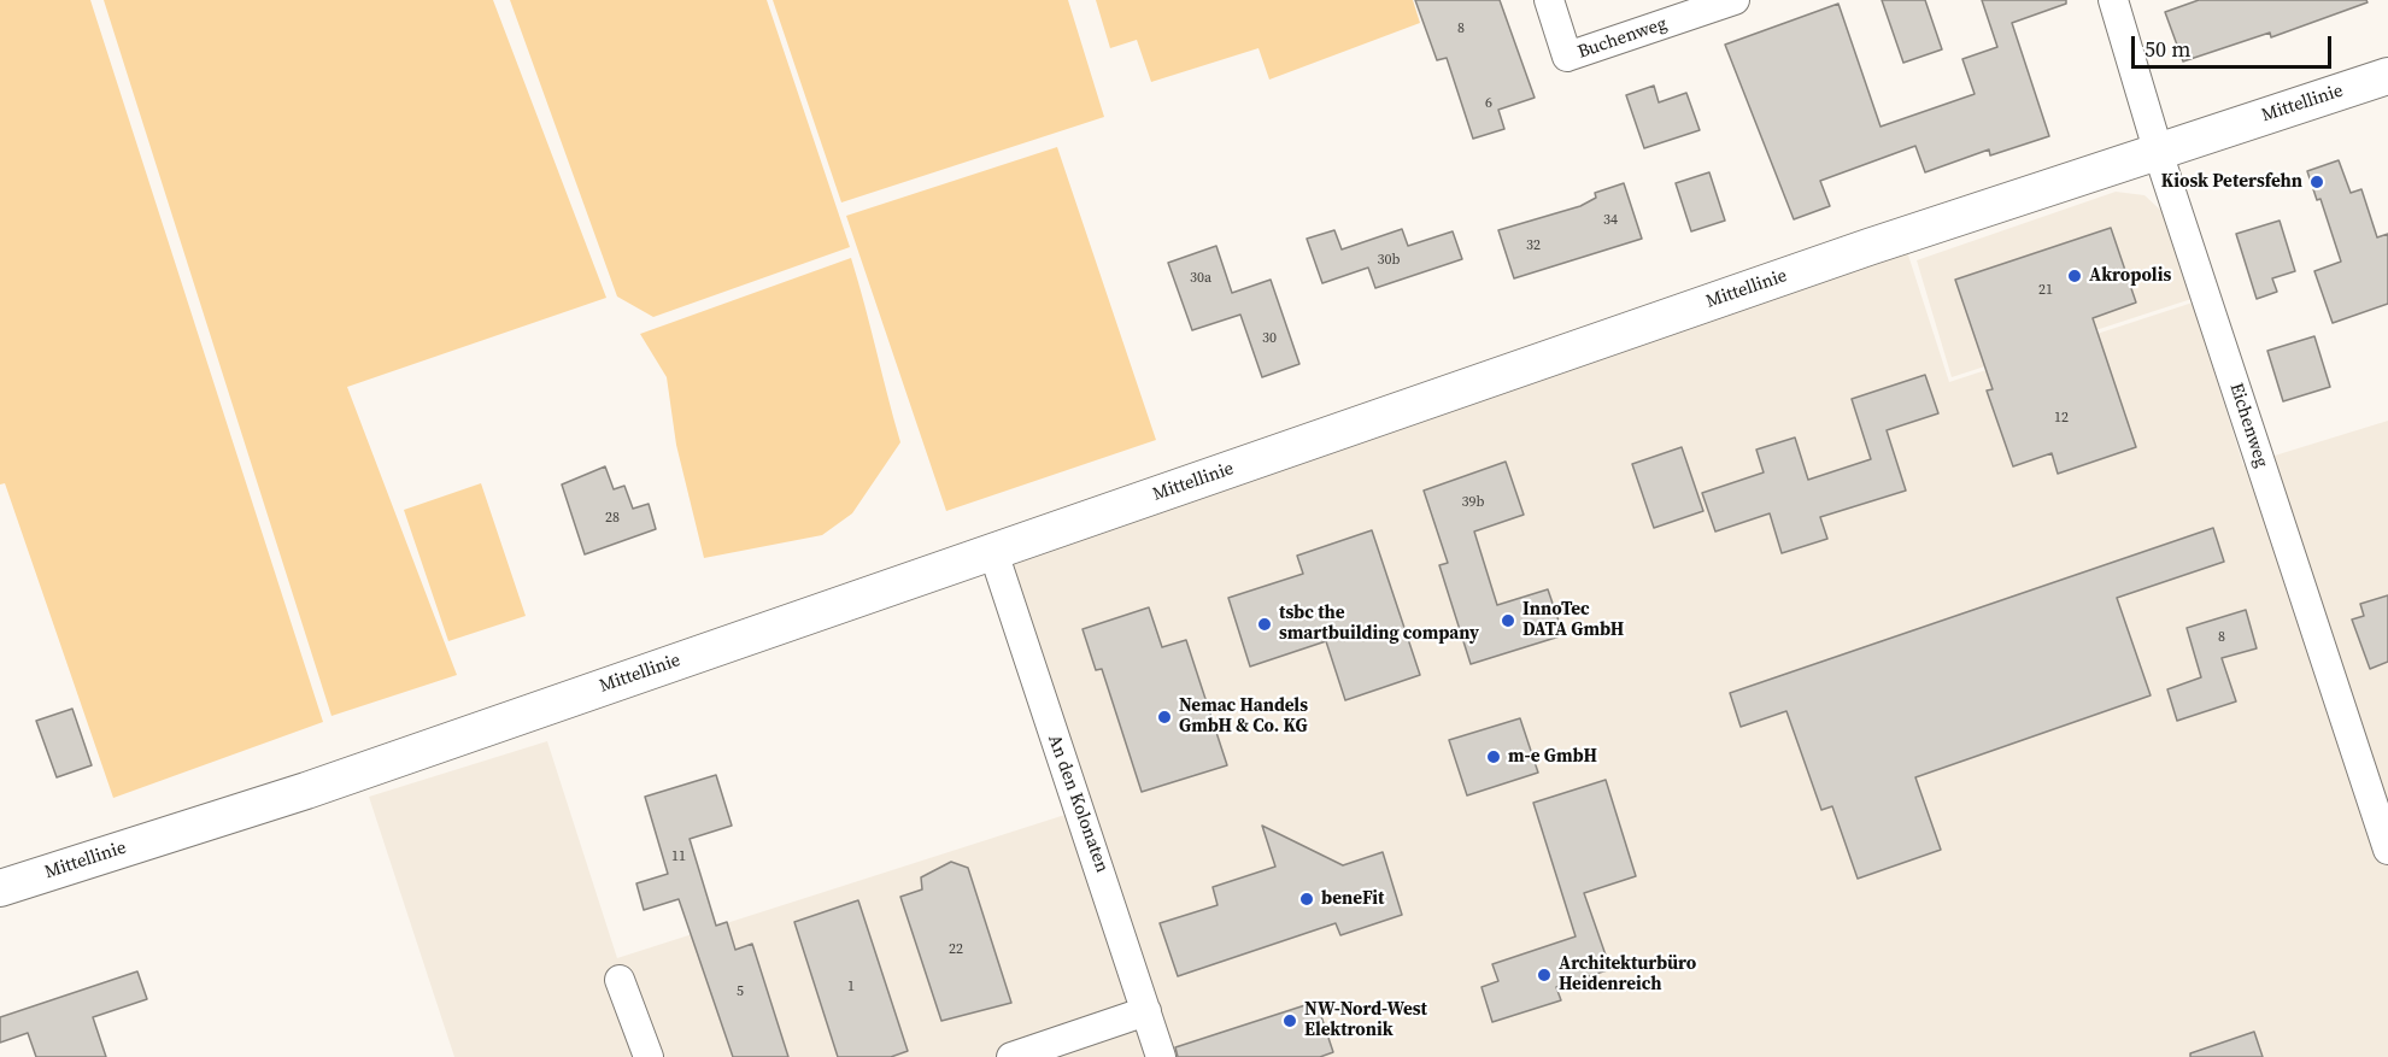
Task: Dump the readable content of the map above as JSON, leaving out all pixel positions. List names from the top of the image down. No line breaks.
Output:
{"streets":{"street":["Buchenweg","Mittellinie","Eichenweg","An den Kolonaten"]},"crossings":[["Mittellinie","Eichenweg"],["Mittellinie","An den Kolonaten"]],"places":["Kiosk Petersfehn","Akropolis","InnoTec DATA GmbH","tsbc the smartbuilding company","Nemac Handels GmbH & Co. KG","m-e GmbH","beneFit","Architekturbüro Heidenreich","NW-Nord-West Elektronik"],"house_numbers":["8","6","34","32","30b","30a","21","30","12","39b","28","8","11","22","1","5"],"scale_bar":"50 m"}
